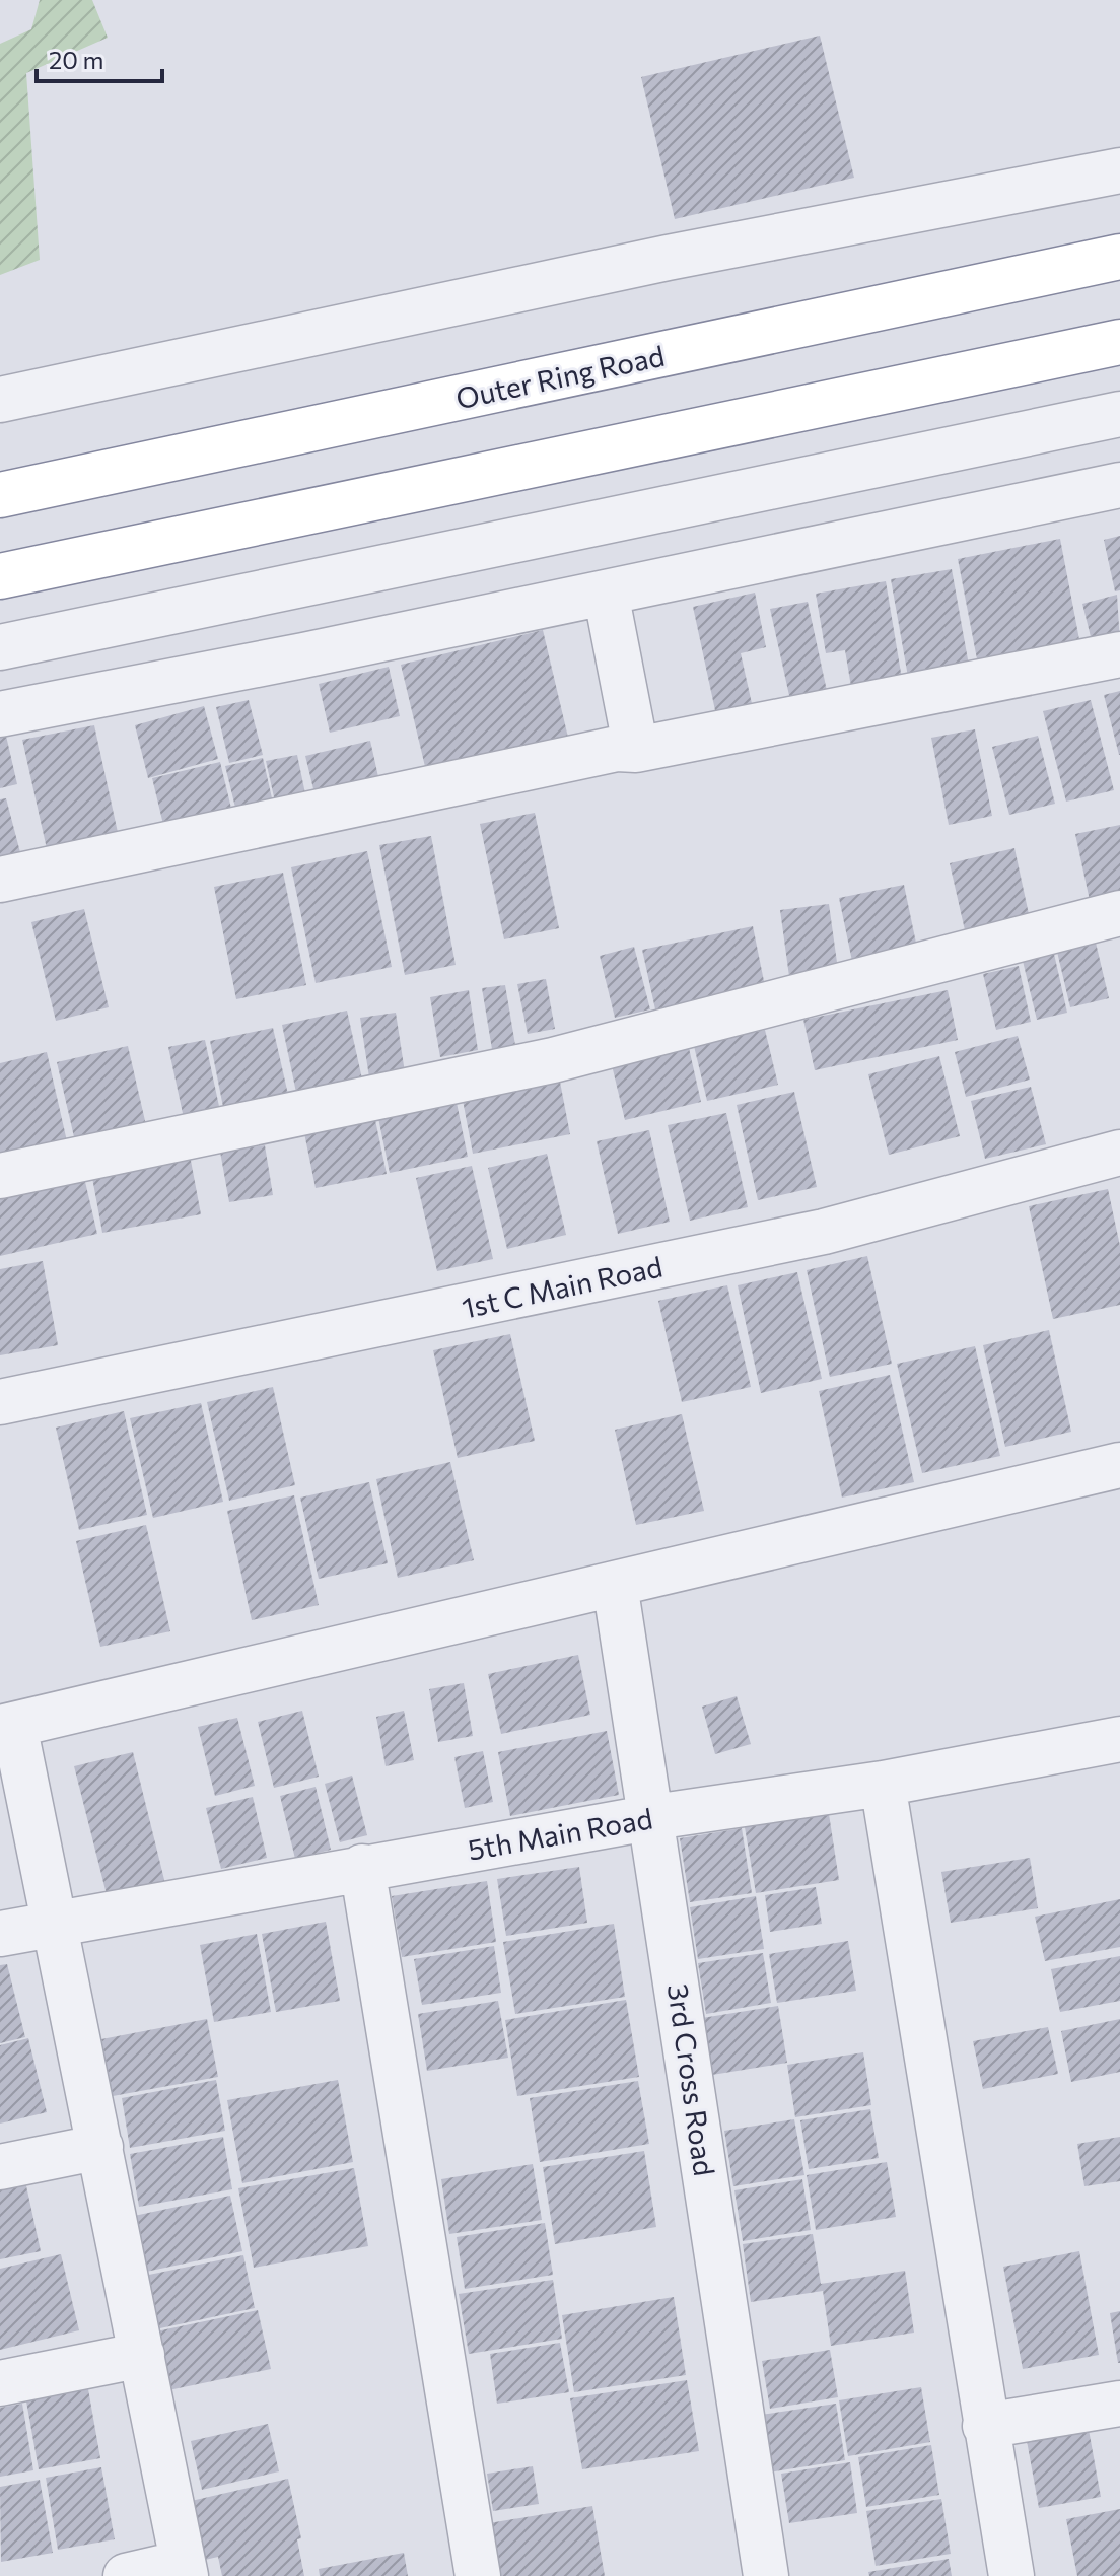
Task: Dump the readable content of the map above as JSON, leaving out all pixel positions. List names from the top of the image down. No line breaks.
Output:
{"streets":{"highway":["Outer Ring Road"],"street":["1st C Main Road","5th Main Road","3rd Cross Road"]},"crossings":[["5th Main Road","3rd Cross Road"]],"scale_bar":"20 m"}
